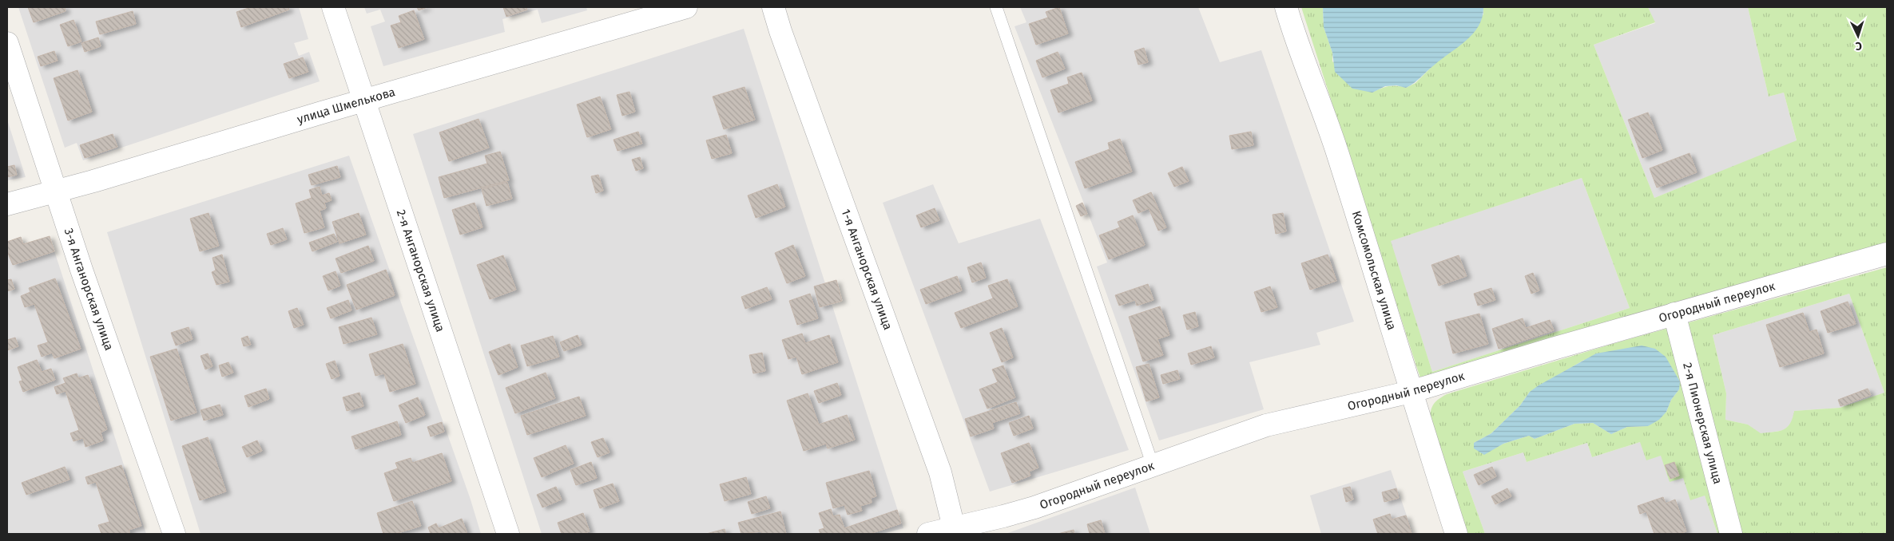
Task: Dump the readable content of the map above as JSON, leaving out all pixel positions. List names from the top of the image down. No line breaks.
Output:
{"streets":{"street":["улица Шмелькова","1-я Анганорская улица","Комсомольская улица","2-я Анганорская улица","3-я Анганорская улица","Огородный переулок","2-я Пионерская улица"]},"crossings":[["улица Шмелькова","2-я Анганорская улица"],["улица Шмелькова","3-я Анганорская улица"],["1-я Анганорская улица","Огородный переулок"],["Комсомольская улица","Огородный переулок"],["Огородный переулок","2-я Пионерская улица"]],"north":"bottom"}
